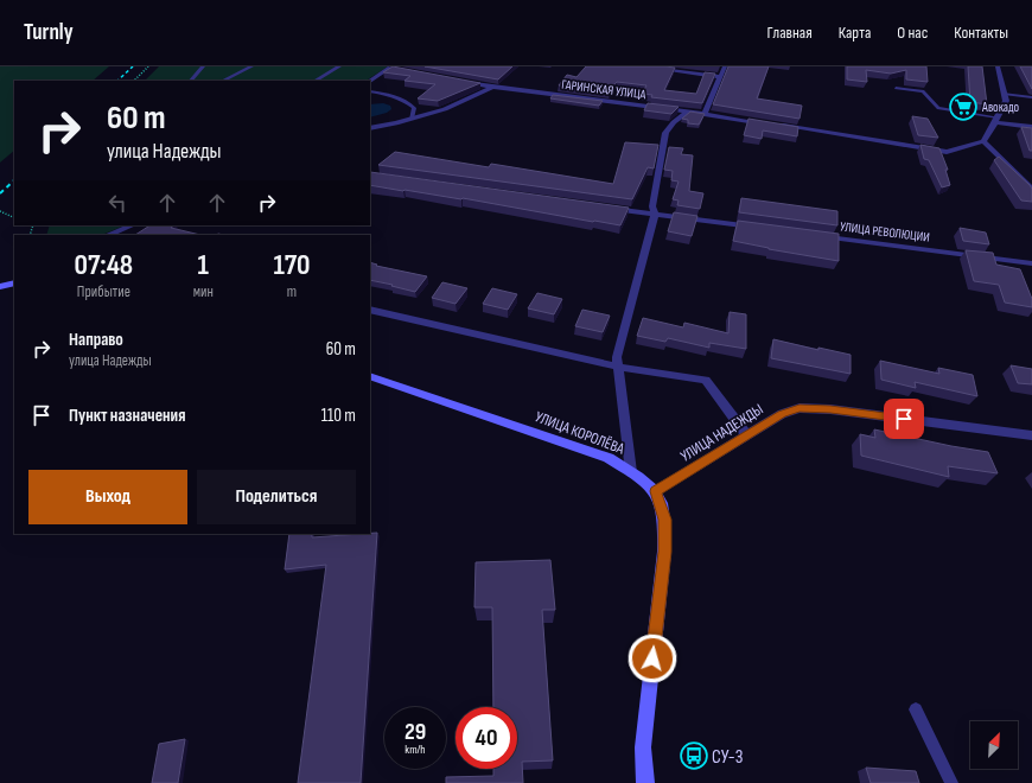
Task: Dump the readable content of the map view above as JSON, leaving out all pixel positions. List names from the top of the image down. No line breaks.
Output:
{"streets":{"street":["ГАРИНСКАЯ УЛИЦА","УЛИЦА РЕВОЛЮЦИИ","УЛИЦА КОРОЛЁВА","УЛИЦА НАДЕЖДЫ"]},"crossings":[["УЛИЦА КОРОЛЁВА","УЛИЦА НАДЕЖДЫ"]],"places":{"supermarket":["Авокадо"],"bus stop":["СУ-3"]},"north":"top right","page":{"header":"Turnly","nav":["Главная","Карта","О нас","Контакты"],"turn":["60 m","улица Надежды"],"eta":["07:48","Прибытие","1","мин","170","m"],"list":[{"name":"Направо","note":"улица Надежды","value":"60 m"},{"name":"Пункт назначения","value":"110 m"}],"buttons":["Выход","Поделиться"],"speed":"29 km/h","limit":"40"}}
